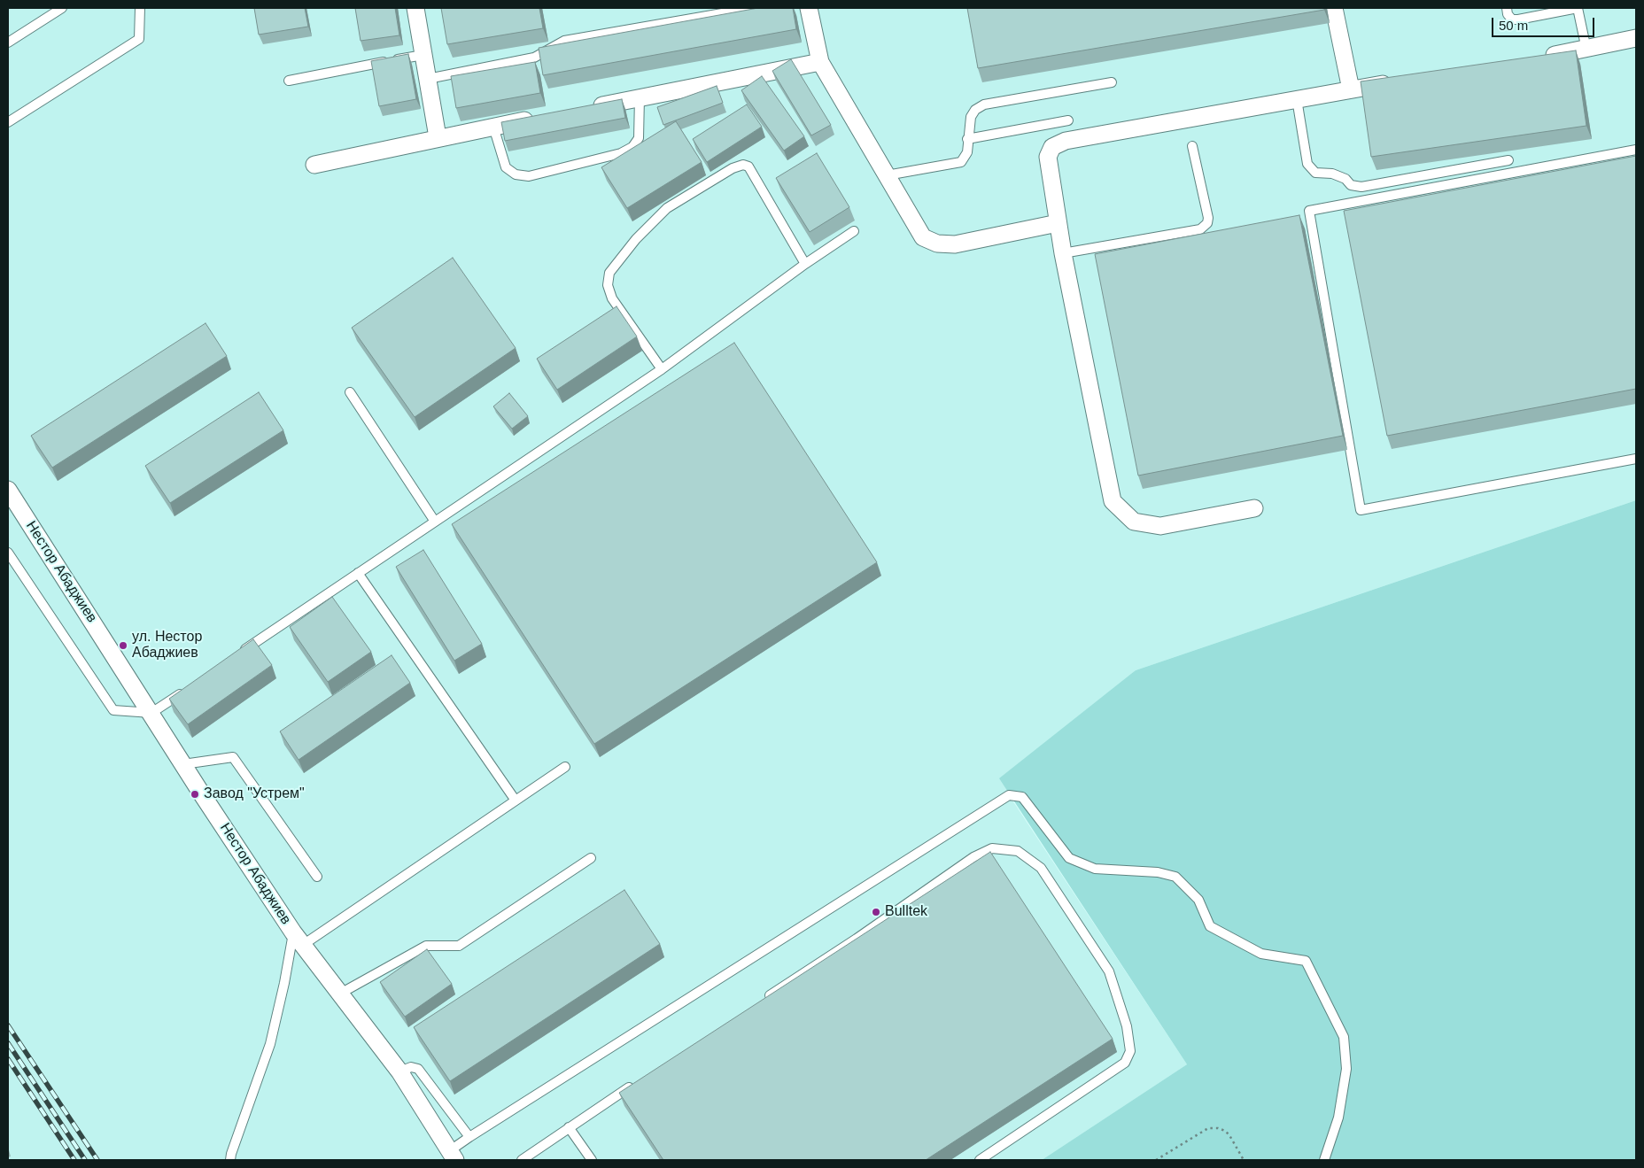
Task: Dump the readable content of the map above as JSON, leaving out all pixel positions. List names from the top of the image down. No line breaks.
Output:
{"streets":{"street":["Нестор Абаджиев"]},"places":["ул. Нестор Абаджиев","Завод \"Устрем\"","Bulltek"],"scale_bar":"50 m"}
